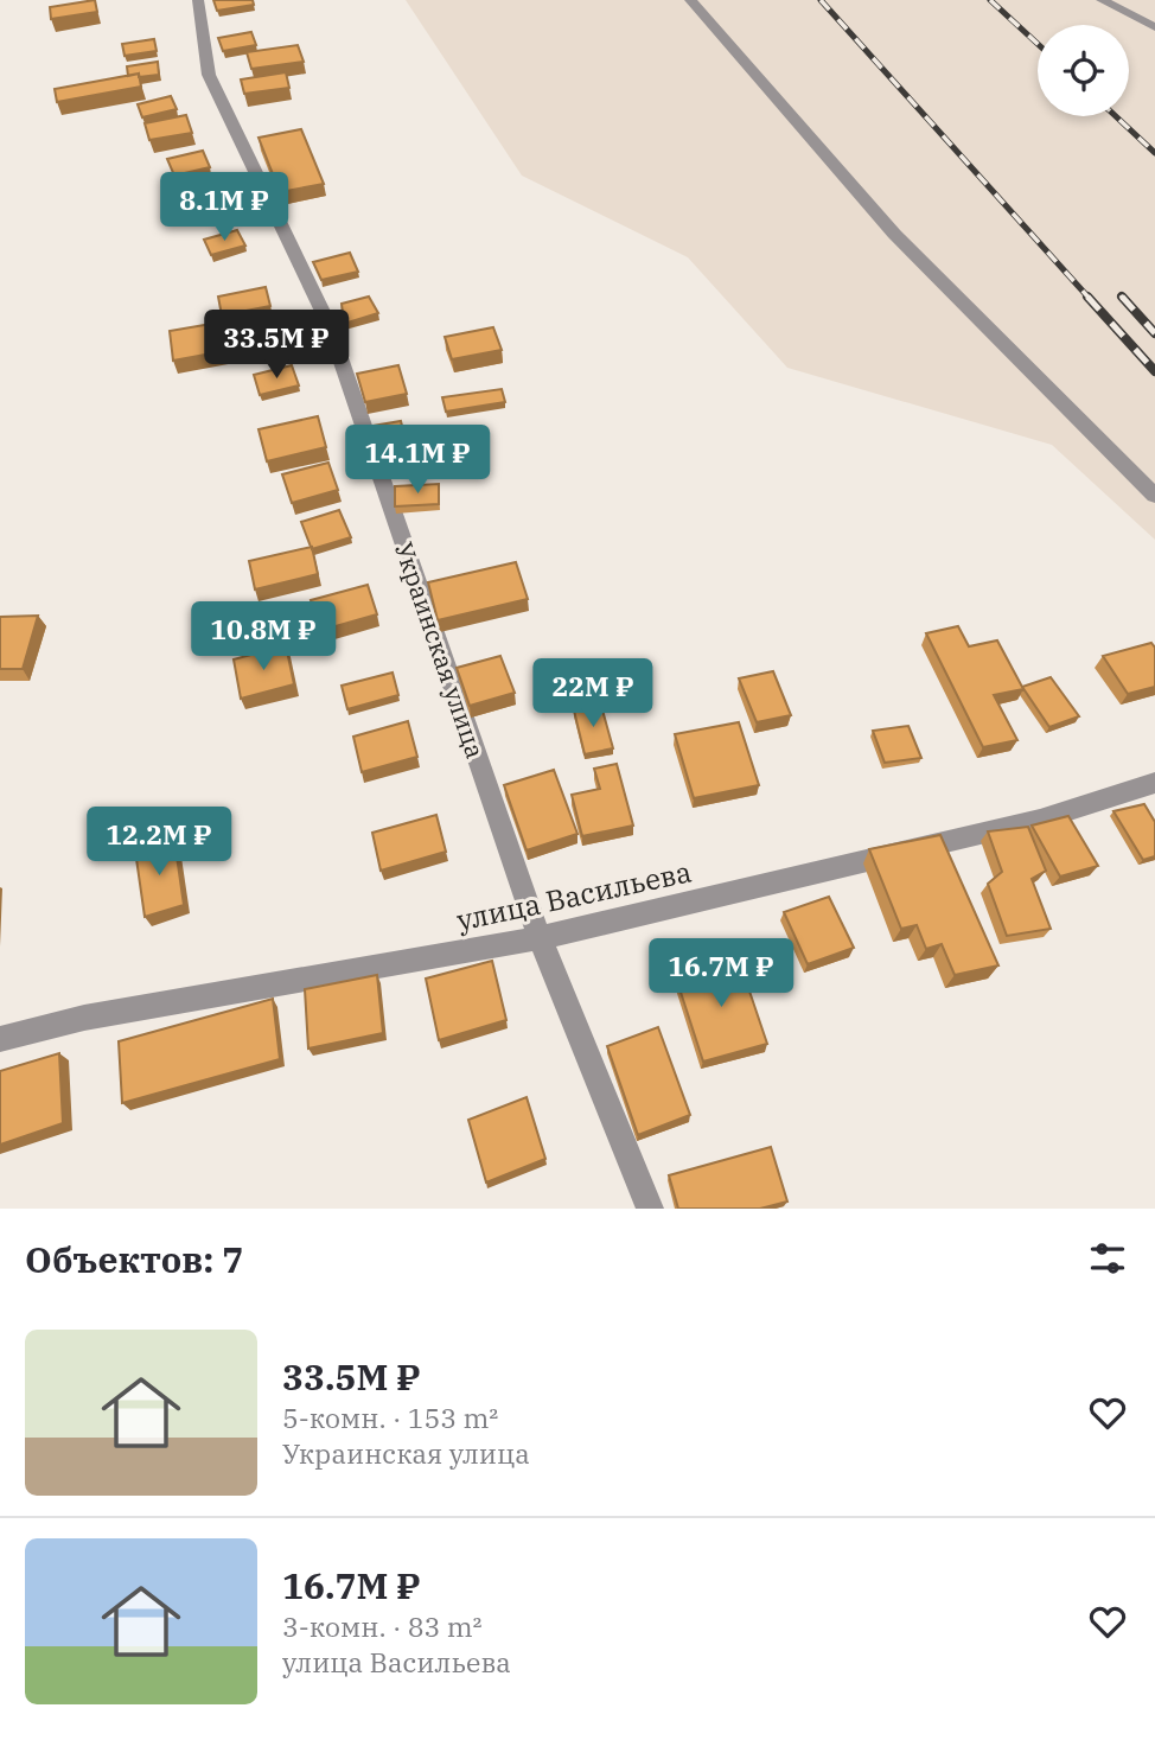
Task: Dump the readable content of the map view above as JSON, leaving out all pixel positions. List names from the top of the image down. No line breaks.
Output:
{"streets":{"street":["Украинская улица","улица Васильева"]},"crossings":[["Украинская улица","улица Васильева"]],"page":{"price":["8.1M ₽","33.5M ₽","14.1M ₽","10.8M ₽","22M ₽","12.2M ₽","16.7M ₽"],"heading":"Объектов: 7","list":[{"name":"33.5M ₽","note":"5-комн. · 153 m² · Украинская улица"},{"name":"16.7M ₽","note":"3-комн. · 83 m² · улица Васильева"}]}}
